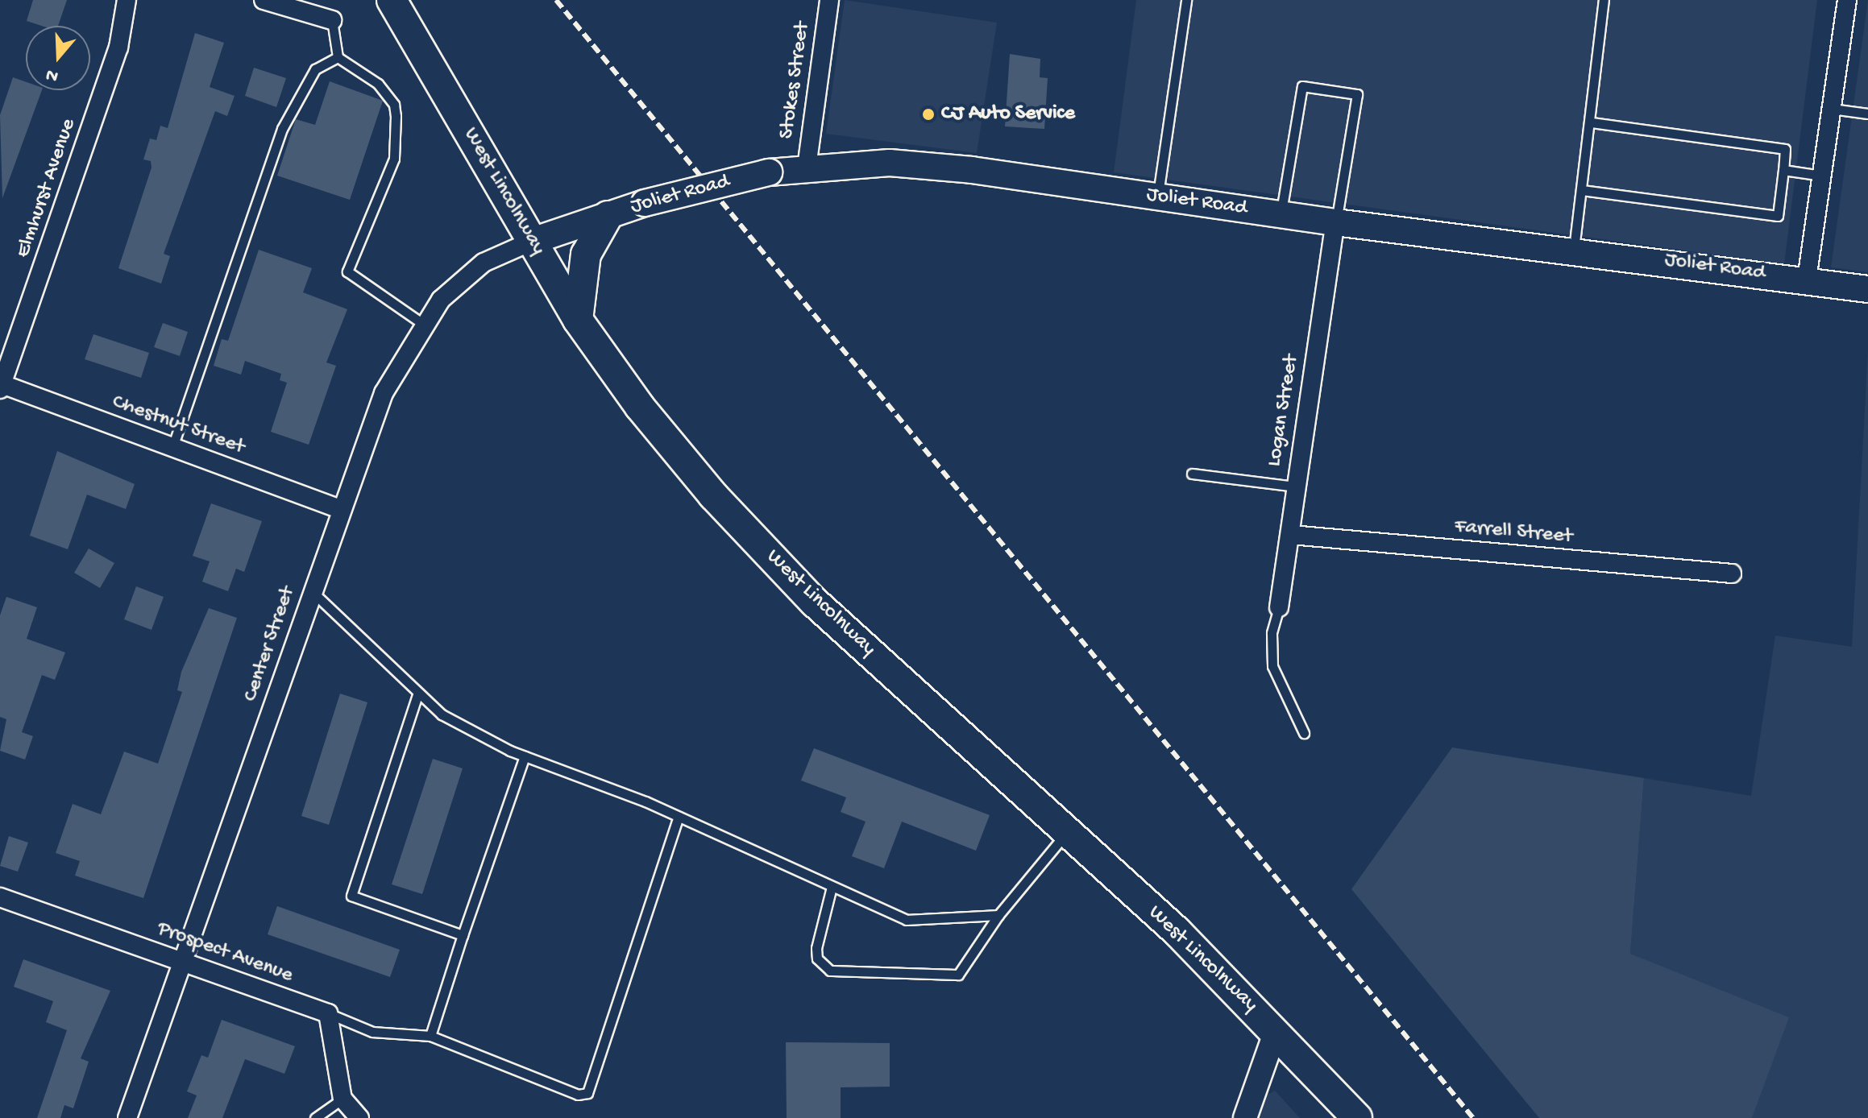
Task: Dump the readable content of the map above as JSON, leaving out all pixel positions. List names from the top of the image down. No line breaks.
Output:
{"streets":{"main road":["West Lincolnway","Joliet Road"],"street":["Stokes Street","Elmhurst Avenue","Logan Street","Chestnut Street","Farrell Street","Center Street","Prospect Avenue"]},"crossings":[["Stokes Street","Joliet Road"],["Elmhurst Avenue","Chestnut Street"],["West Lincolnway","Joliet Road"],["West Lincolnway","Center Street"],["Joliet Road","Logan Street"],["Joliet Road","Center Street"],["Logan Street","Farrell Street"],["Chestnut Street","Center Street"],["Center Street","Prospect Avenue"]],"places":["CJ Auto Service"],"north":"bottom"}
